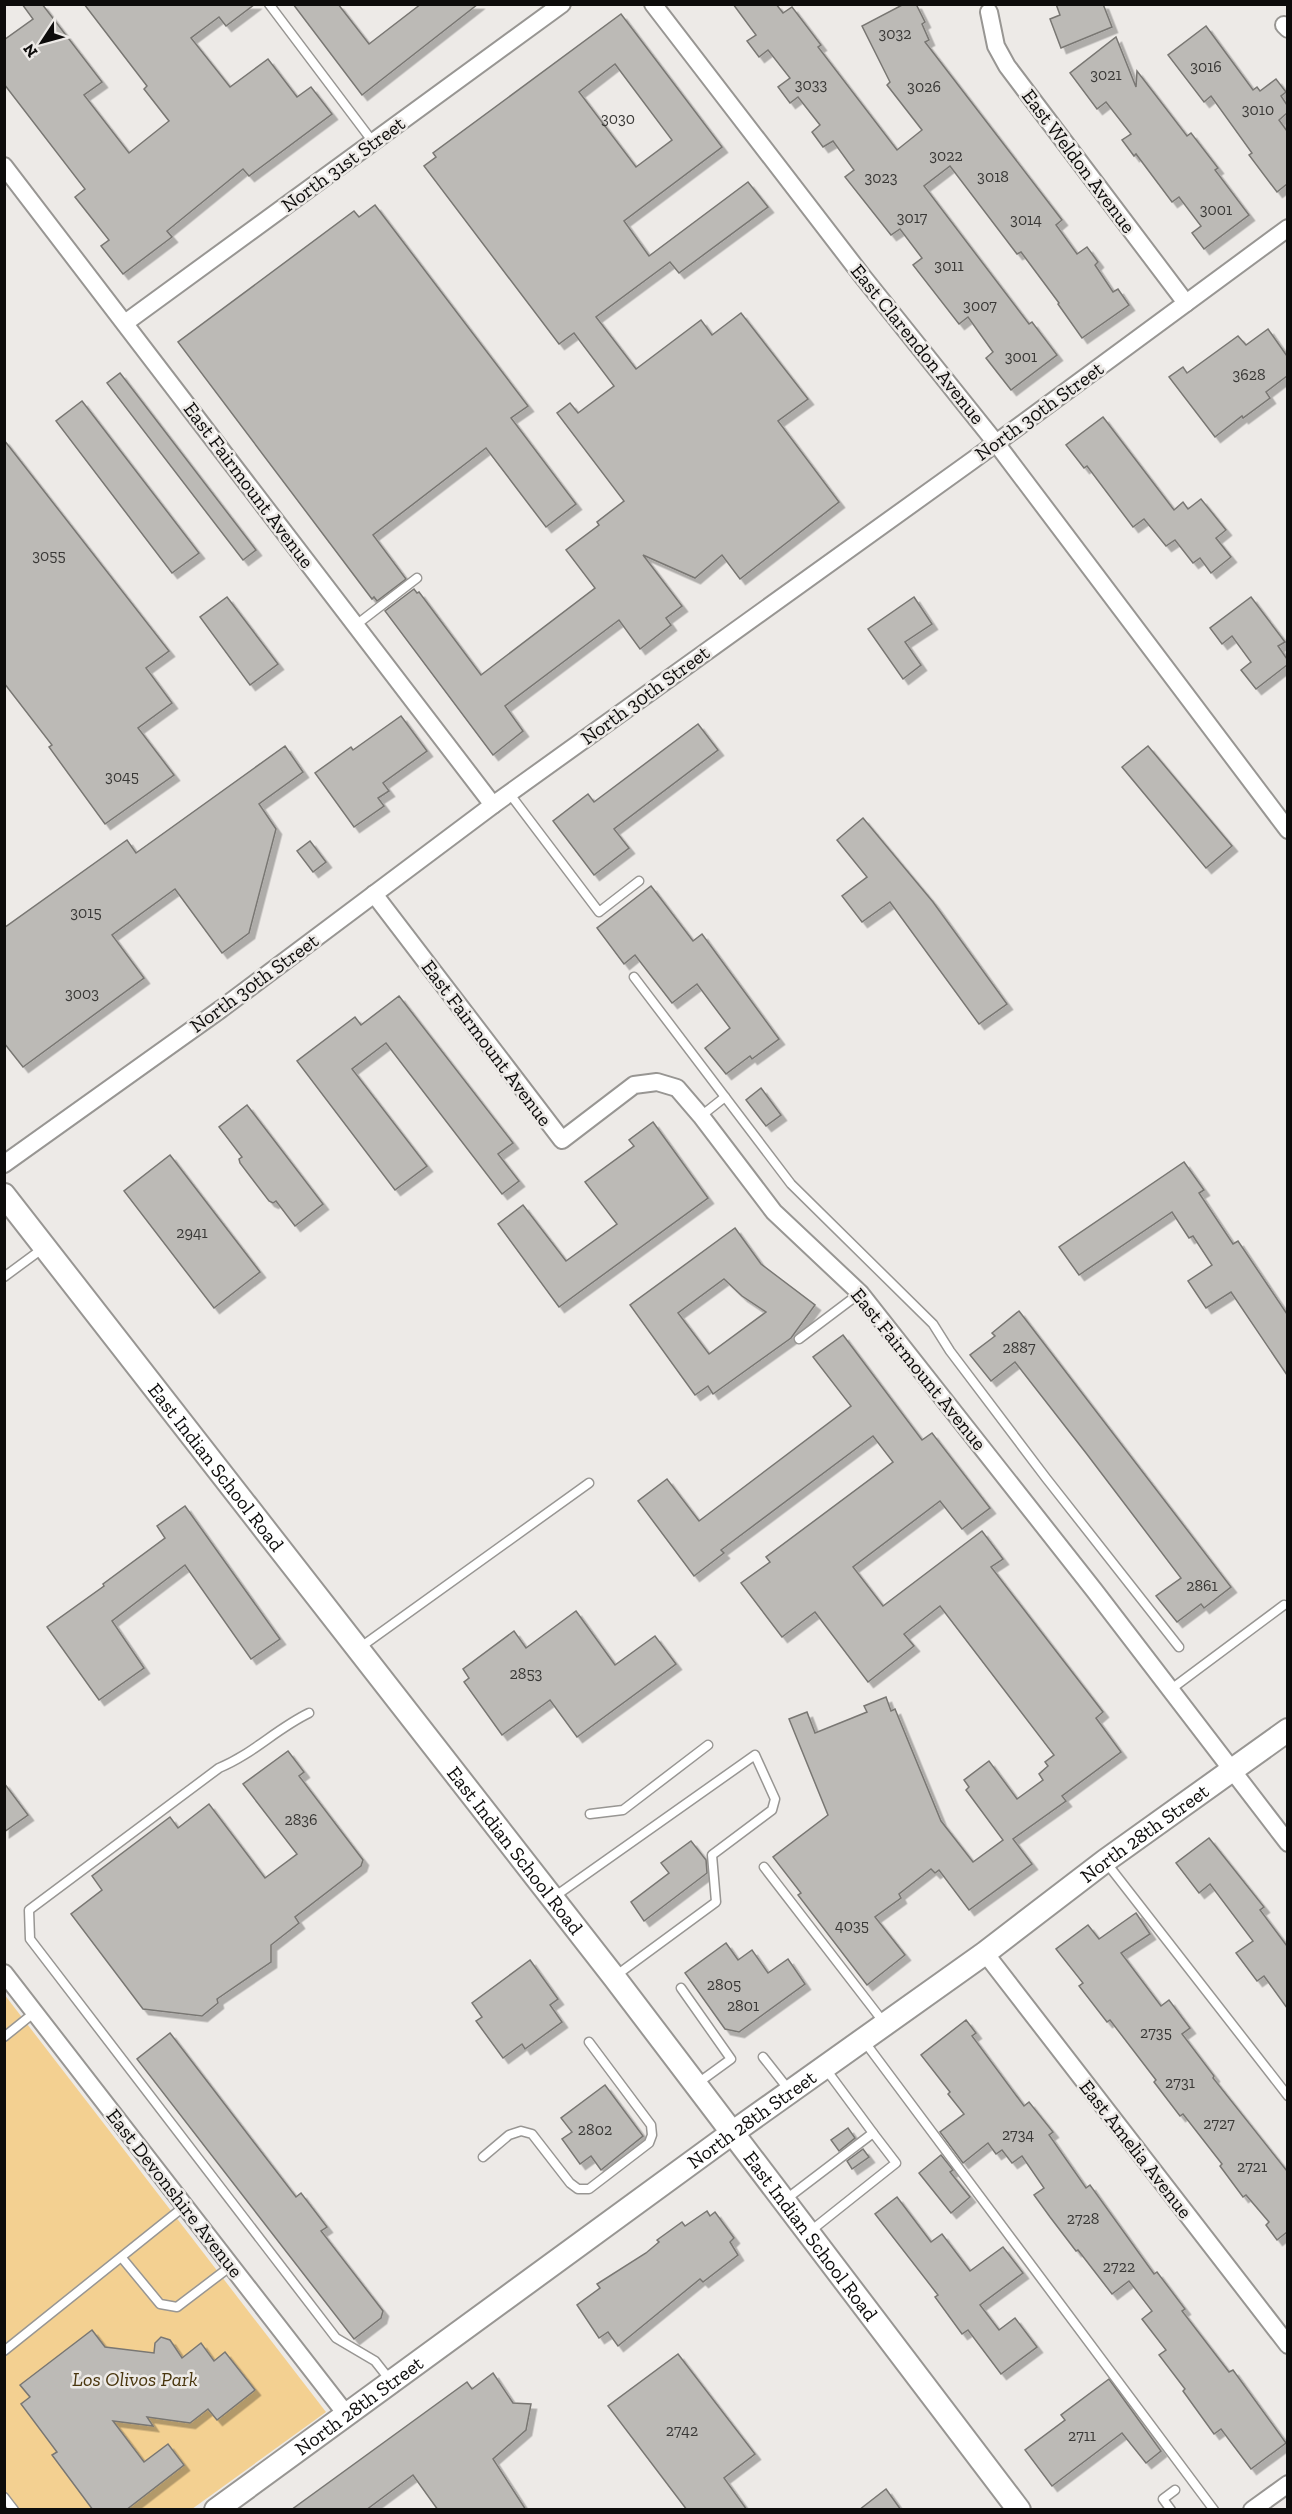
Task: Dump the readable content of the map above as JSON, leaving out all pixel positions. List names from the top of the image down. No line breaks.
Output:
{"streets":{"main road":["East Indian School Road","North 28th Street"],"street":["East Weldon Avenue","North 31st Street","East Clarendon Avenue","North 30th Street","East Fairmount Avenue","East Amelia Avenue","East Devonshire Avenue"]},"crossings":[["East Weldon Avenue","North 30th Street"],["North 31st Street","East Fairmount Avenue"],["East Clarendon Avenue","North 30th Street"],["North 30th Street","East Fairmount Avenue"],["East Fairmount Avenue","North 28th Street"],["East Indian School Road","North 28th Street"],["North 28th Street","East Amelia Avenue"],["North 28th Street","East Devonshire Avenue"]],"parks":["Los Olivos Park"],"house_numbers":["3032","3016","3021","3033","3026","3010","3030","3022","3018","3023","3001","3017","3014","3011","3007","3001","3628","3055","3045","3015","3003","2941","2887","2861","2853","2836","4035","2805","2801","2735","2731","2727","2802","2734","2721","2728","2722","2742","2711"],"north":"bottom left"}
